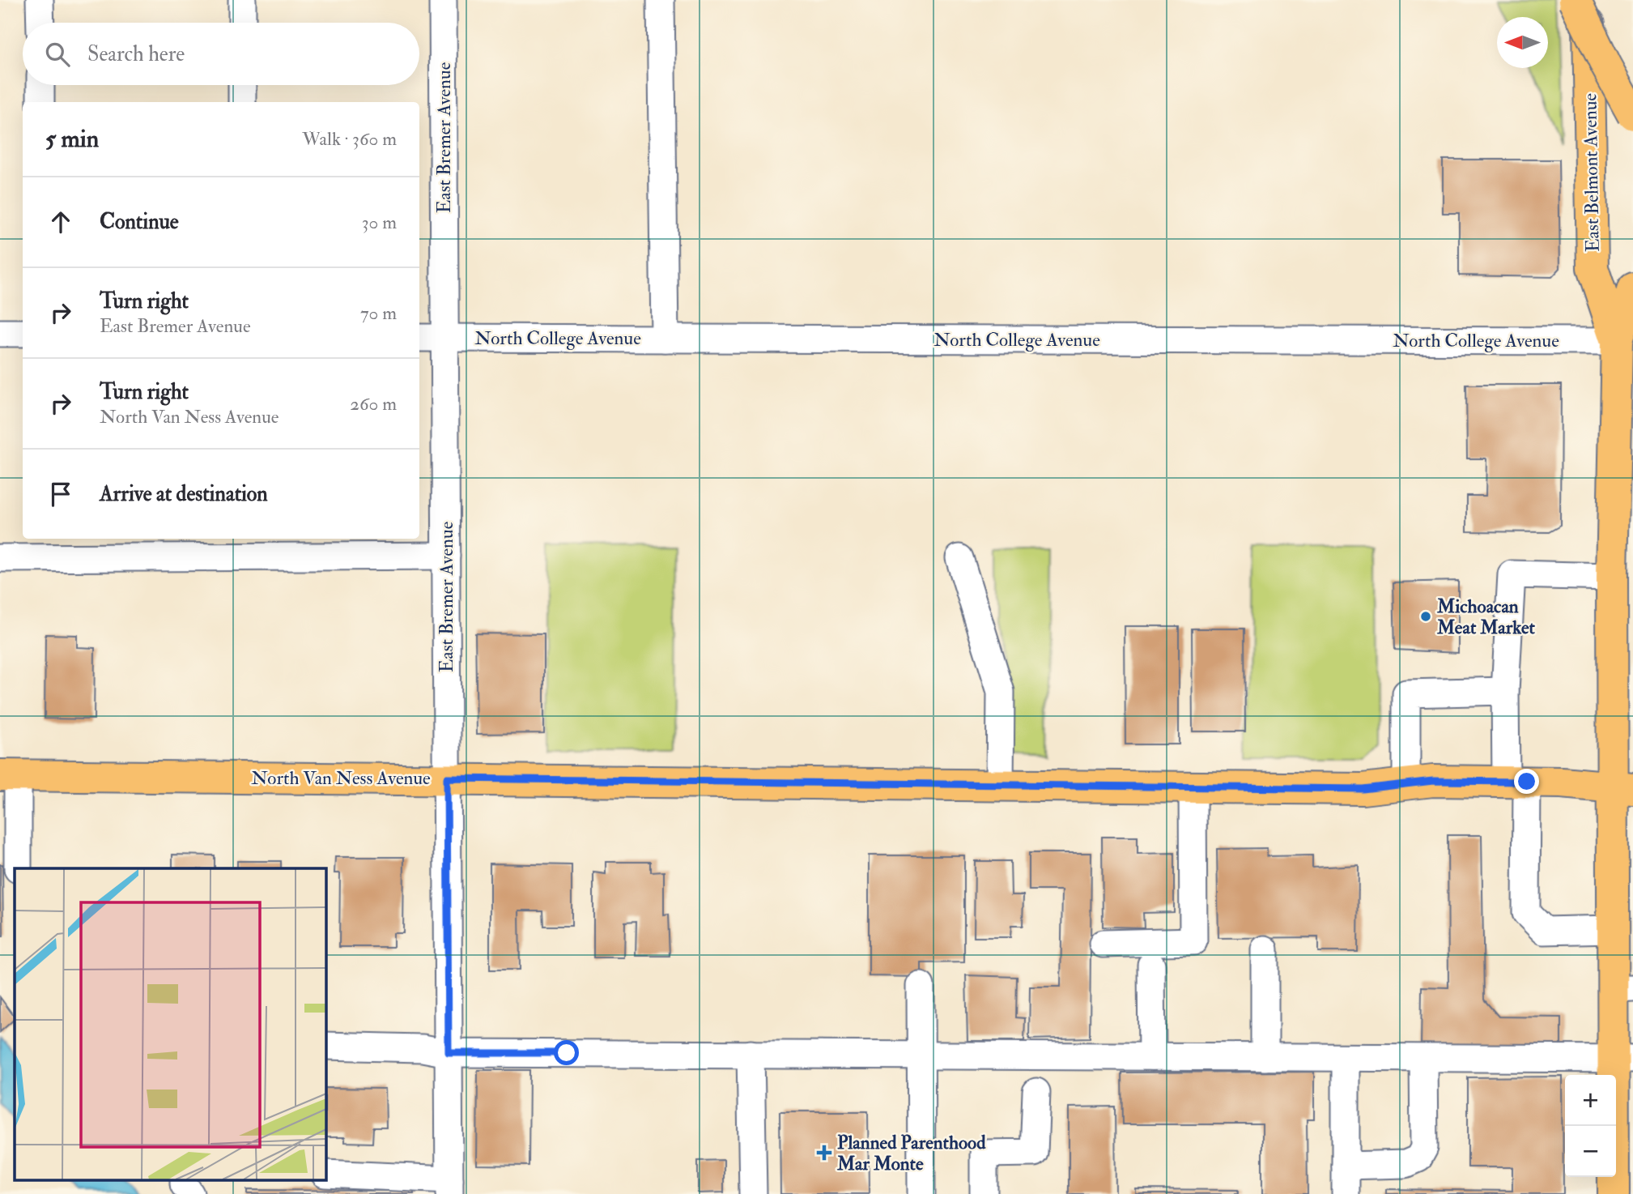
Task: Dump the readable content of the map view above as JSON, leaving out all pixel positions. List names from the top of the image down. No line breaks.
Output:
{"streets":{"main road":["East Belmont Avenue","North Van Ness Avenue"],"street":["East Bremer Avenue","North College Avenue"]},"crossings":[["East Bremer Avenue","North College Avenue"],["East Bremer Avenue","North Van Ness Avenue"],["East Belmont Avenue","North College Avenue"],["East Belmont Avenue","North Van Ness Avenue"]],"places":{"other":["Michoacan Meat Market"],"health":["Planned Parenthood Mar Monte"]},"north":"left","page":{"search":"Search here","heading":["5 min","Walk · 360 m"],"list":[["Continue","30 m"],["Turn right","East Bremer Avenue","70 m"],["Turn right","North Van Ness Avenue","260 m"],"Arrive at destination"],"map_buttons":["+","−"]}}
